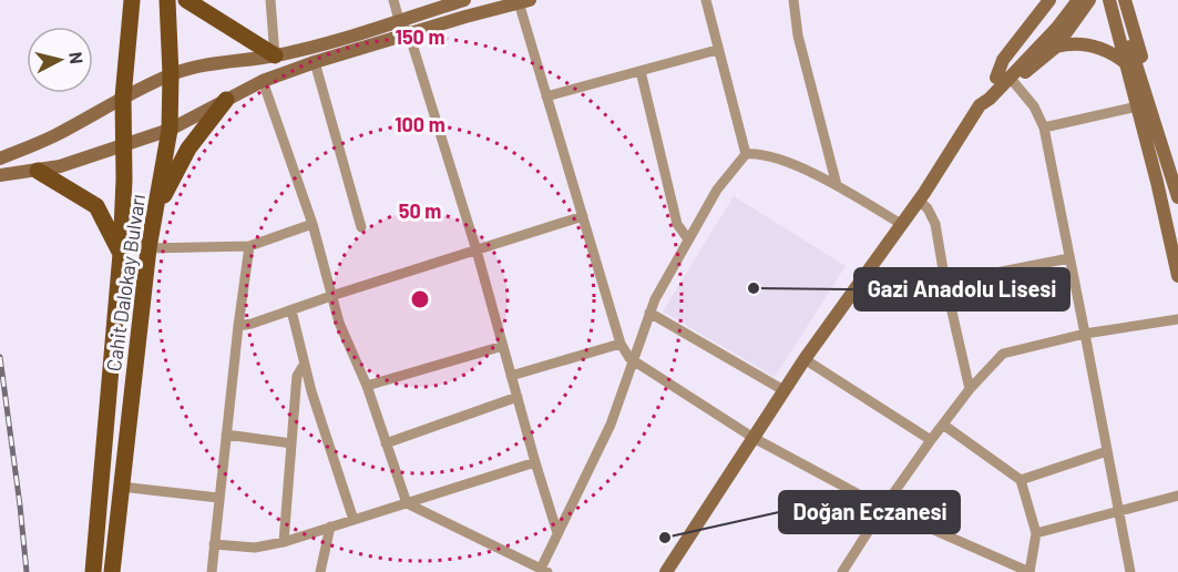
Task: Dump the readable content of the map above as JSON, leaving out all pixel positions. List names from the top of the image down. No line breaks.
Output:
{"streets":{"main road":["Cahit Dalokay Bulvarı"]},"places":["Gazi Anadolu Lisesi","Doğan Eczanesi"],"north":"right","rings":["150 m","100 m","50 m"]}
